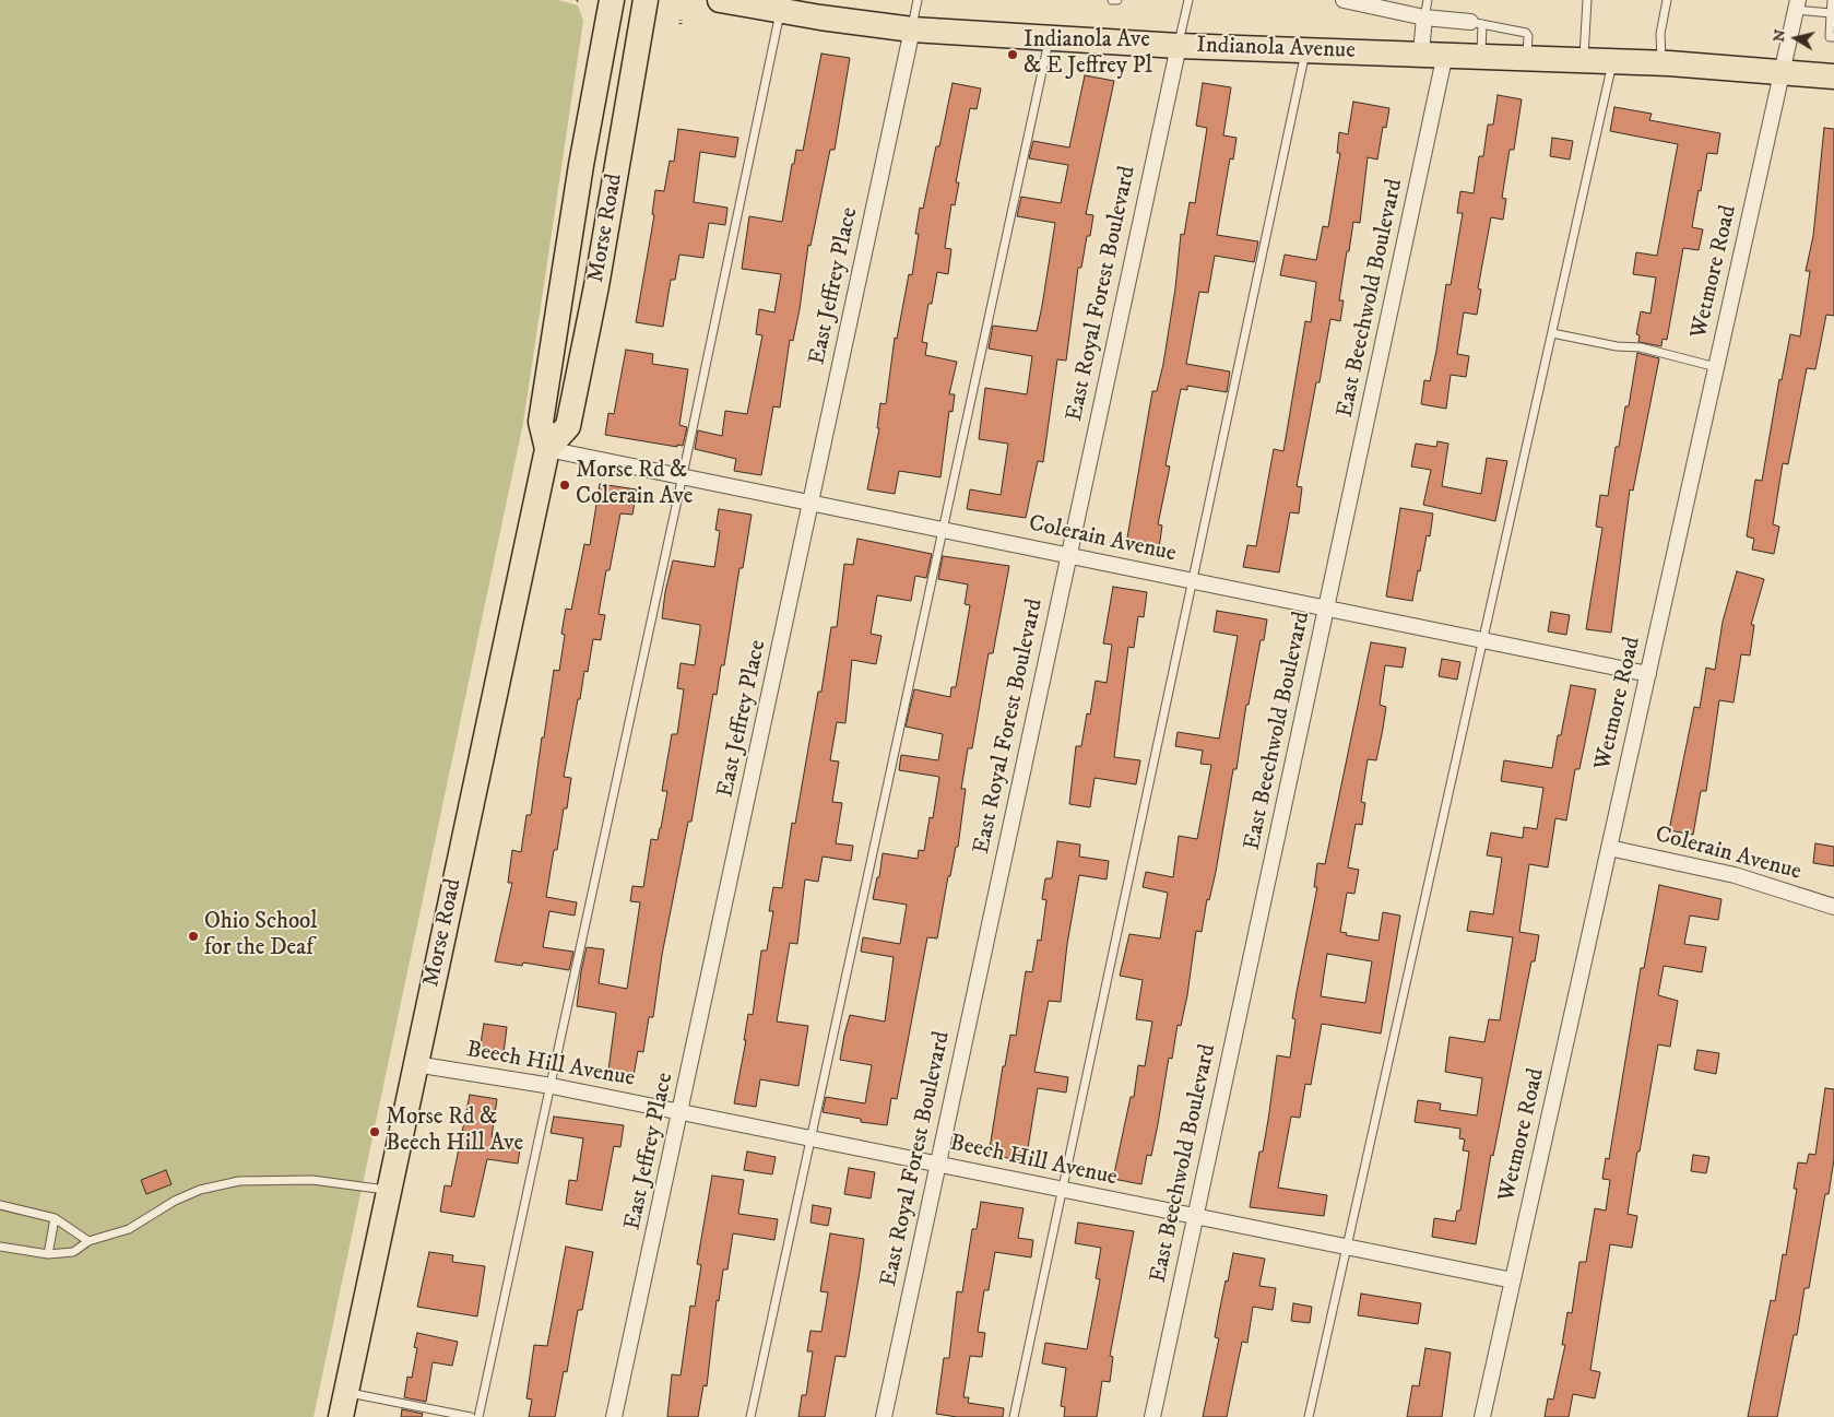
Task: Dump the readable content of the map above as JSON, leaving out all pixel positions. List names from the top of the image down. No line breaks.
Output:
{"streets":{"main road":["Indianola Avenue","Morse Road"],"street":["Wetmore Road","East Jeffrey Place","East Royal Forest Boulevard","East Beechwold Boulevard","Colerain Avenue","Beech Hill Avenue"]},"crossings":[["Indianola Avenue","Wetmore Road"],["Indianola Avenue","East Jeffrey Place"],["Indianola Avenue","East Royal Forest Boulevard"],["Indianola Avenue","East Beechwold Boulevard"],["Morse Road","Colerain Avenue"],["Morse Road","Beech Hill Avenue"],["Wetmore Road","Colerain Avenue"],["Wetmore Road","Beech Hill Avenue"],["East Jeffrey Place","Colerain Avenue"],["East Jeffrey Place","Beech Hill Avenue"],["East Royal Forest Boulevard","Colerain Avenue"],["East Royal Forest Boulevard","Beech Hill Avenue"],["East Beechwold Boulevard","Colerain Avenue"],["East Beechwold Boulevard","Beech Hill Avenue"]],"places":["Indianola Ave & E Jeffrey Pl","Morse Rd & Colerain Ave","Ohio School for the Deaf","Morse Rd & Beech Hill Ave"],"north":"left"}
